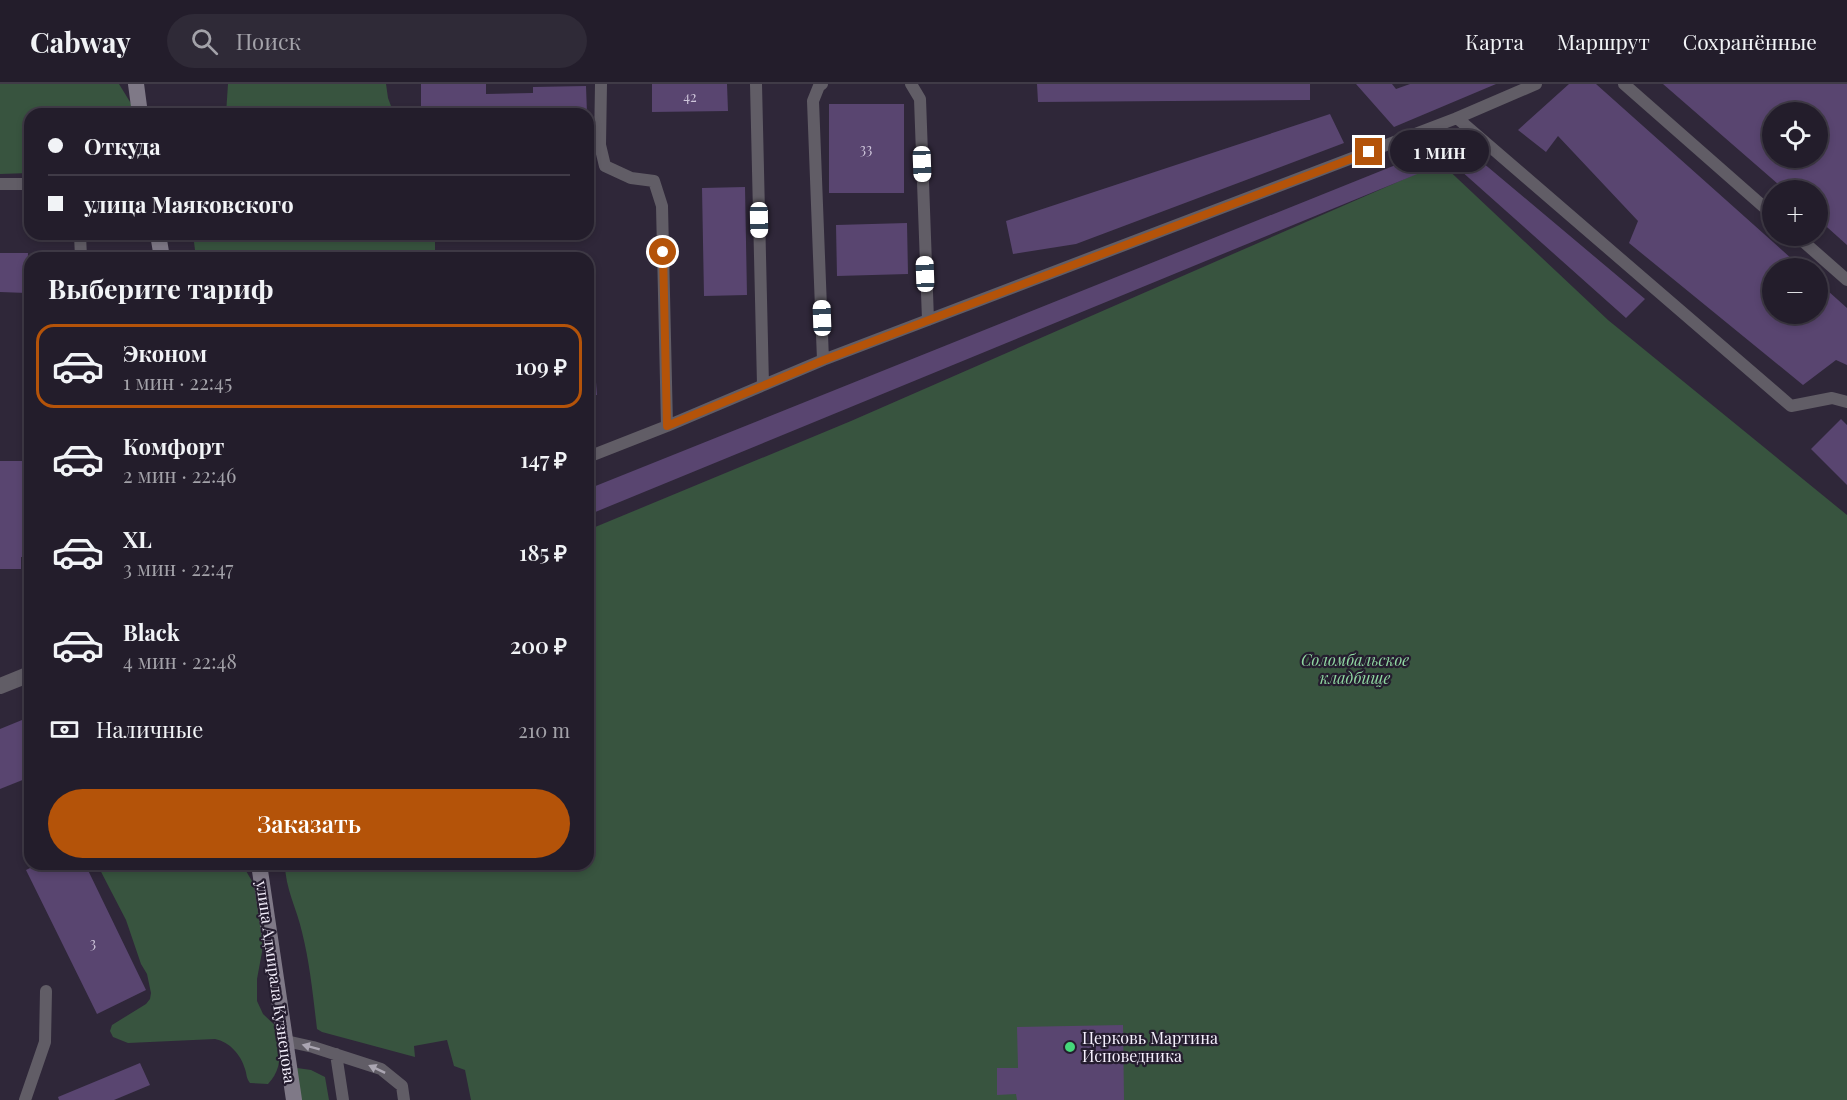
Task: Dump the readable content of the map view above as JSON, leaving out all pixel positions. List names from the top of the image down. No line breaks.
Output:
{"streets":{"main road":["улица Адмирала Кузнецова"]},"parks":["Соломбальское кладбище"],"places":["Церковь Мартина Исповедника"],"house_numbers":["42","33","3"],"page":{"header":"Cabway","search":"Поиск","nav":["Карта","Маршрут","Сохранённые"],"map_buttons":["+","−"],"banner":["Откуда","улица Маяковского"],"bubble":"1 мин","heading":"Выберите тариф","list":[{"name":"Эконом","note":"1 мин · 22:45","value":"109 ₽"},{"name":"Комфорт","note":"2 мин · 22:46","value":"147 ₽"},{"name":"XL","note":"3 мин · 22:47","value":"185 ₽"},{"name":"Black","note":"4 мин · 22:48","value":"200 ₽"}],"pay":["Наличные","210 m"],"buttons":"Заказать"}}
